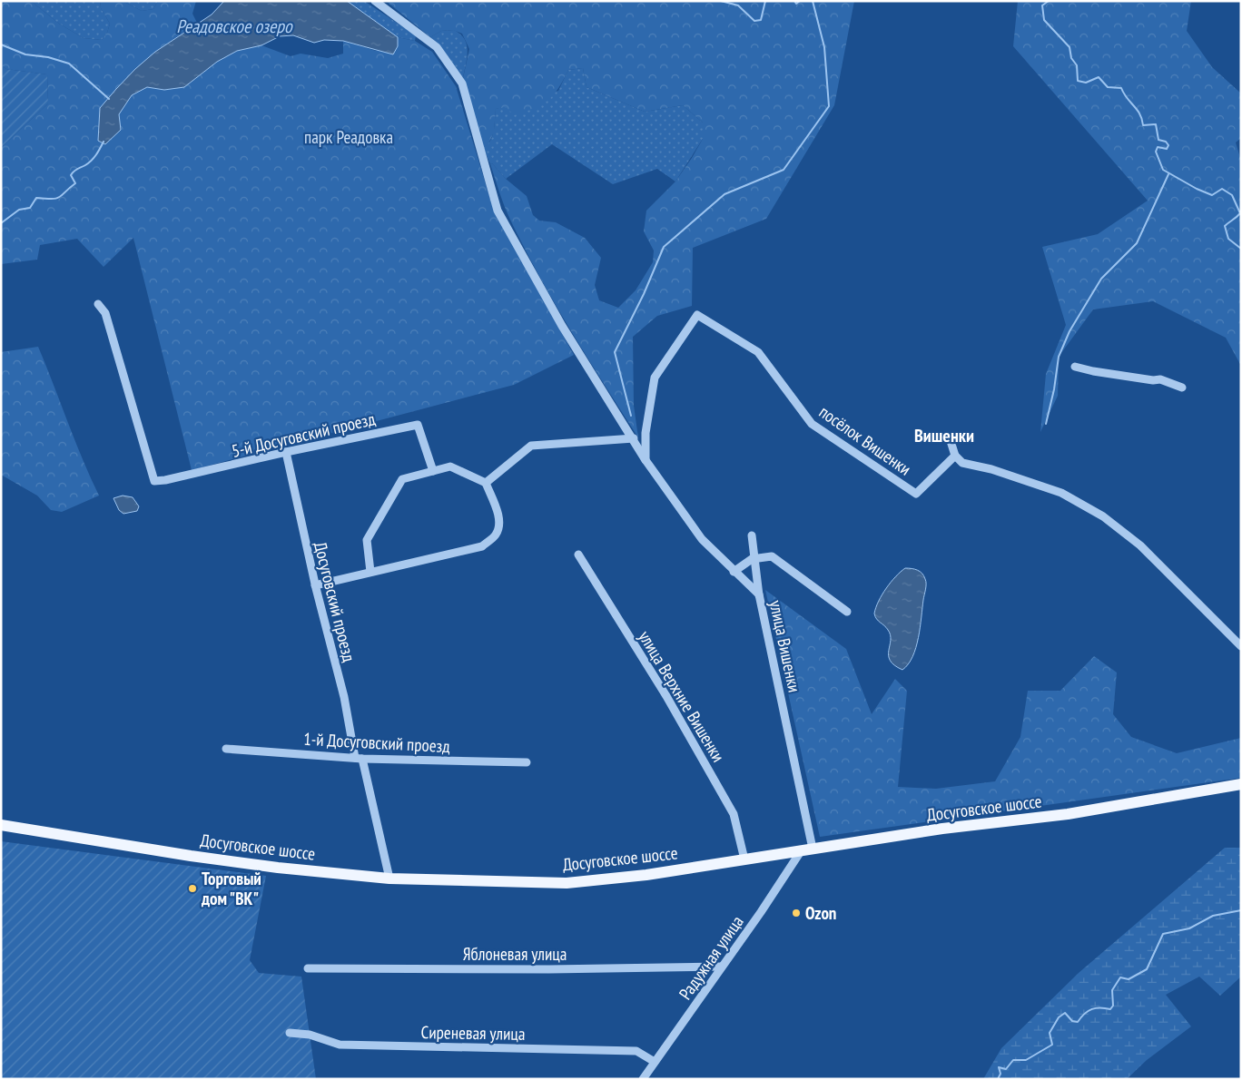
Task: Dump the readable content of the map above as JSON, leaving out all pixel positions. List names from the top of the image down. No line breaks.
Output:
{"streets":{"main road":["Досуговское шоссе"],"street":["5-й Досуговский проезд","посёлок Вишенки","Досуговский проезд","улица Вишенки","улица Верхние Вишенки","1-й Досуговский проезд","Яблоневая улица","Радужная улица","Сиреневая улица"]},"crossings":[["5-й Досуговский проезд","Досуговский проезд"],["посёлок Вишенки","улица Вишенки"],["Досуговский проезд","1-й Досуговский проезд"],["Досуговский проезд","Досуговское шоссе"],["улица Вишенки","Досуговское шоссе"],["улица Верхние Вишенки","Досуговское шоссе"],["Досуговское шоссе","Радужная улица"],["Яблоневая улица","Радужная улица"],["Радужная улица","Сиреневая улица"]],"districts":["Вишенки"],"water":["Реадовское озеро"],"parks":["парк Реадовка"],"places":["Торговый дом \"ВК\"","Ozon"]}
